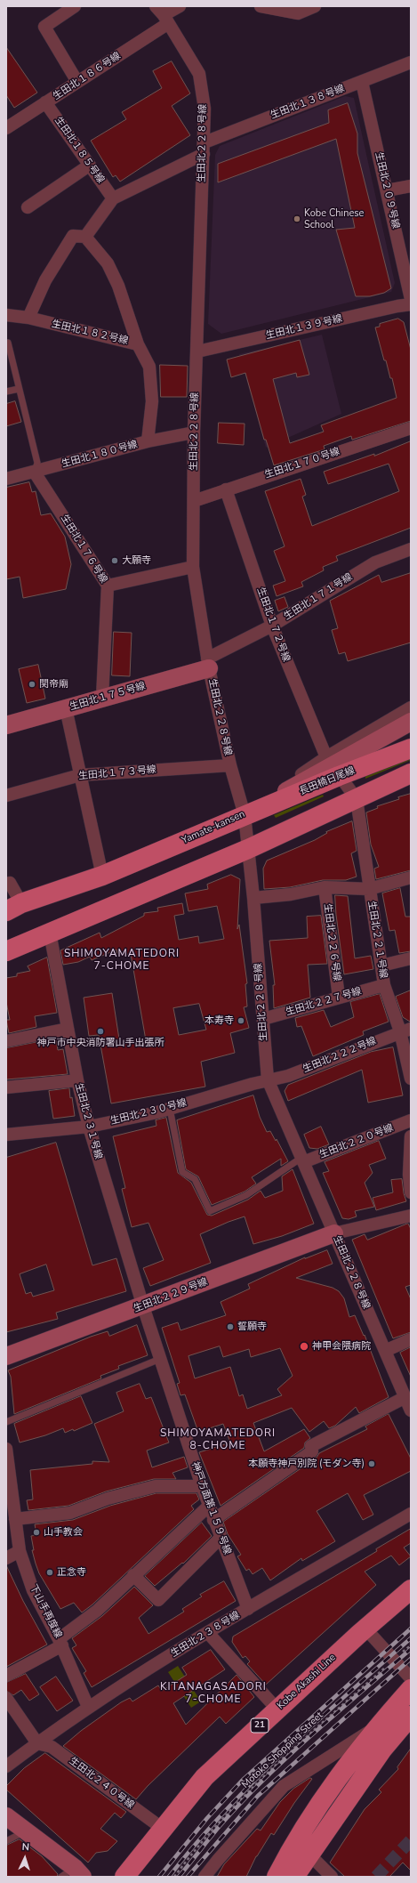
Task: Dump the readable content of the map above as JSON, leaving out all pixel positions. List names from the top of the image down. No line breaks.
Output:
{"streets":{"main road":["長田楠日尾線","Yamate-kansen","Kobe Akashi Line","21"],"street":["生田北１８６号線","生田北１３８号線","生田北２２８号線","生田北１８５号線","生田北２０９号線","生田北１３９号線","生田北１８２号線","生田北１８０号線","生田北１７０号線","生田北１７６号線","生田北１７１号線","生田北１７２号線","生田北１７５号線","生田北１７３号線","生田北２２１号線","生田北２２６号線","生田北２２７号線","生田北２２２号線","生田北２３０号線","生田北２３１号線","生田北２２０号線","生田北２２９号線","神戸方面第１５９号線","下山手再度線","生田北２３８号線","生田北２４０号線"],"path":["Motoko Shopping Street"]},"crossings":[["生田北１８６号線","生田北２２８号線"],["生田北１８６号線","生田北１８５号線"],["生田北１３８号線","生田北２２８号線"],["生田北１３８号線","生田北１８５号線"],["生田北１３８号線","生田北２０９号線"],["生田北２２８号線","生田北１３９号線"],["生田北２２８号線","生田北１８０号線"],["生田北２２８号線","生田北１７０号線"],["生田北２２８号線","生田北１７１号線"],["生田北２２８号線","生田北１７５号線"],["生田北２２８号線","生田北１７３号線"],["生田北２２８号線","長田楠日尾線"],["生田北２２８号線","Yamate-kansen"],["生田北２２８号線","生田北２２７号線"],["生田北２２８号線","生田北２２２号線"],["生田北２２８号線","生田北２３０号線"],["生田北２２８号線","生田北２２０号線"],["生田北２２８号線","生田北２２９号線"],["生田北１８２号線","生田北１８０号線"],["生田北１８０号線","生田北１７６号線"],["生田北１７０号線","生田北１７２号線"],["生田北１７６号線","生田北１７５号線"],["生田北１７１号線","生田北１７２号線"],["生田北１７１号線","生田北１７５号線"],["生田北１７２号線","長田楠日尾線"],["生田北１７２号線","生田北２２１号線"],["長田楠日尾線","Yamate-kansen"],["生田北２２１号線","生田北２２７号線"],["生田北２２１号線","生田北２２２号線"],["生田北２２６号線","生田北２２７号線"],["生田北２２２号線","生田北２３０号線"],["生田北２３０号線","生田北２３１号線"],["生田北２３１号線","生田北２２９号線"],["生田北２３１号線","神戸方面第１５９号線"],["生田北２２９号線","神戸方面第１５９号線"],["神戸方面第１５９号線","生田北２３８号線"],["下山手再度線","生田北２３８号線"],["生田北２３８号線","生田北２４０号線"],["Kobe Akashi Line","生田北２４０号線"]],"districts":["SHIMOYAMATEDORI 7-CHOME","SHIMOYAMATEDORI 8-CHOME","KITANAGASADORI 7-CHOME"],"places":["Kobe Chinese School","大願寺","関帝廟","本寿寺","神戸市中央消防署山手出張所","誓願寺","神甲会隈病院","本願寺神戸別院 (モダン寺)","山手教会","正念寺"],"north":"top"}
